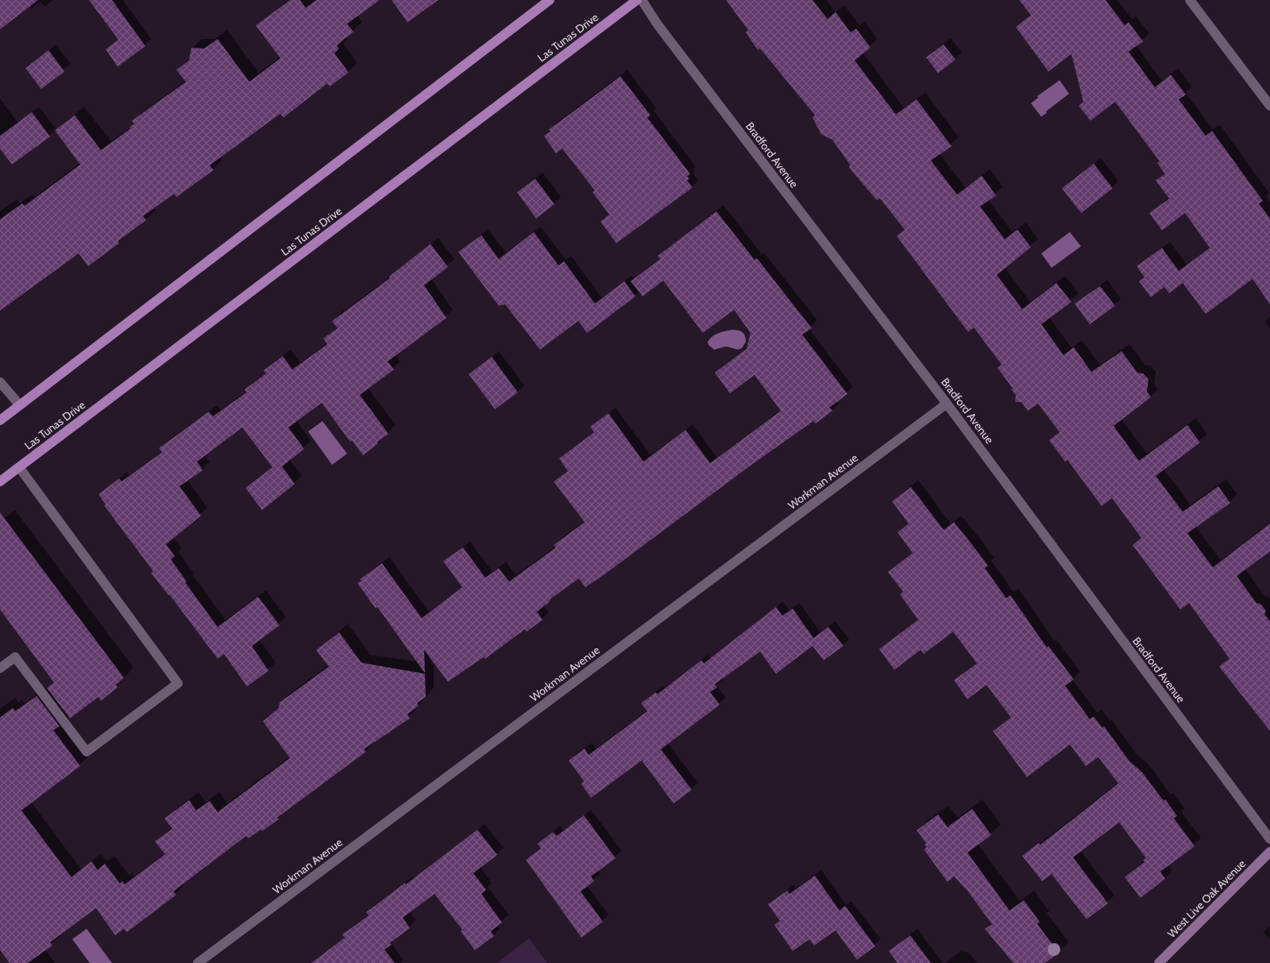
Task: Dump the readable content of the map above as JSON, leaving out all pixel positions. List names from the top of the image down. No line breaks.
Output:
{"streets":{"main road":["Las Tunas Drive"],"street":["Bradford Avenue","Workman Avenue","West Live Oak Avenue"]},"crossings":[["Bradford Avenue","Workman Avenue"]]}
